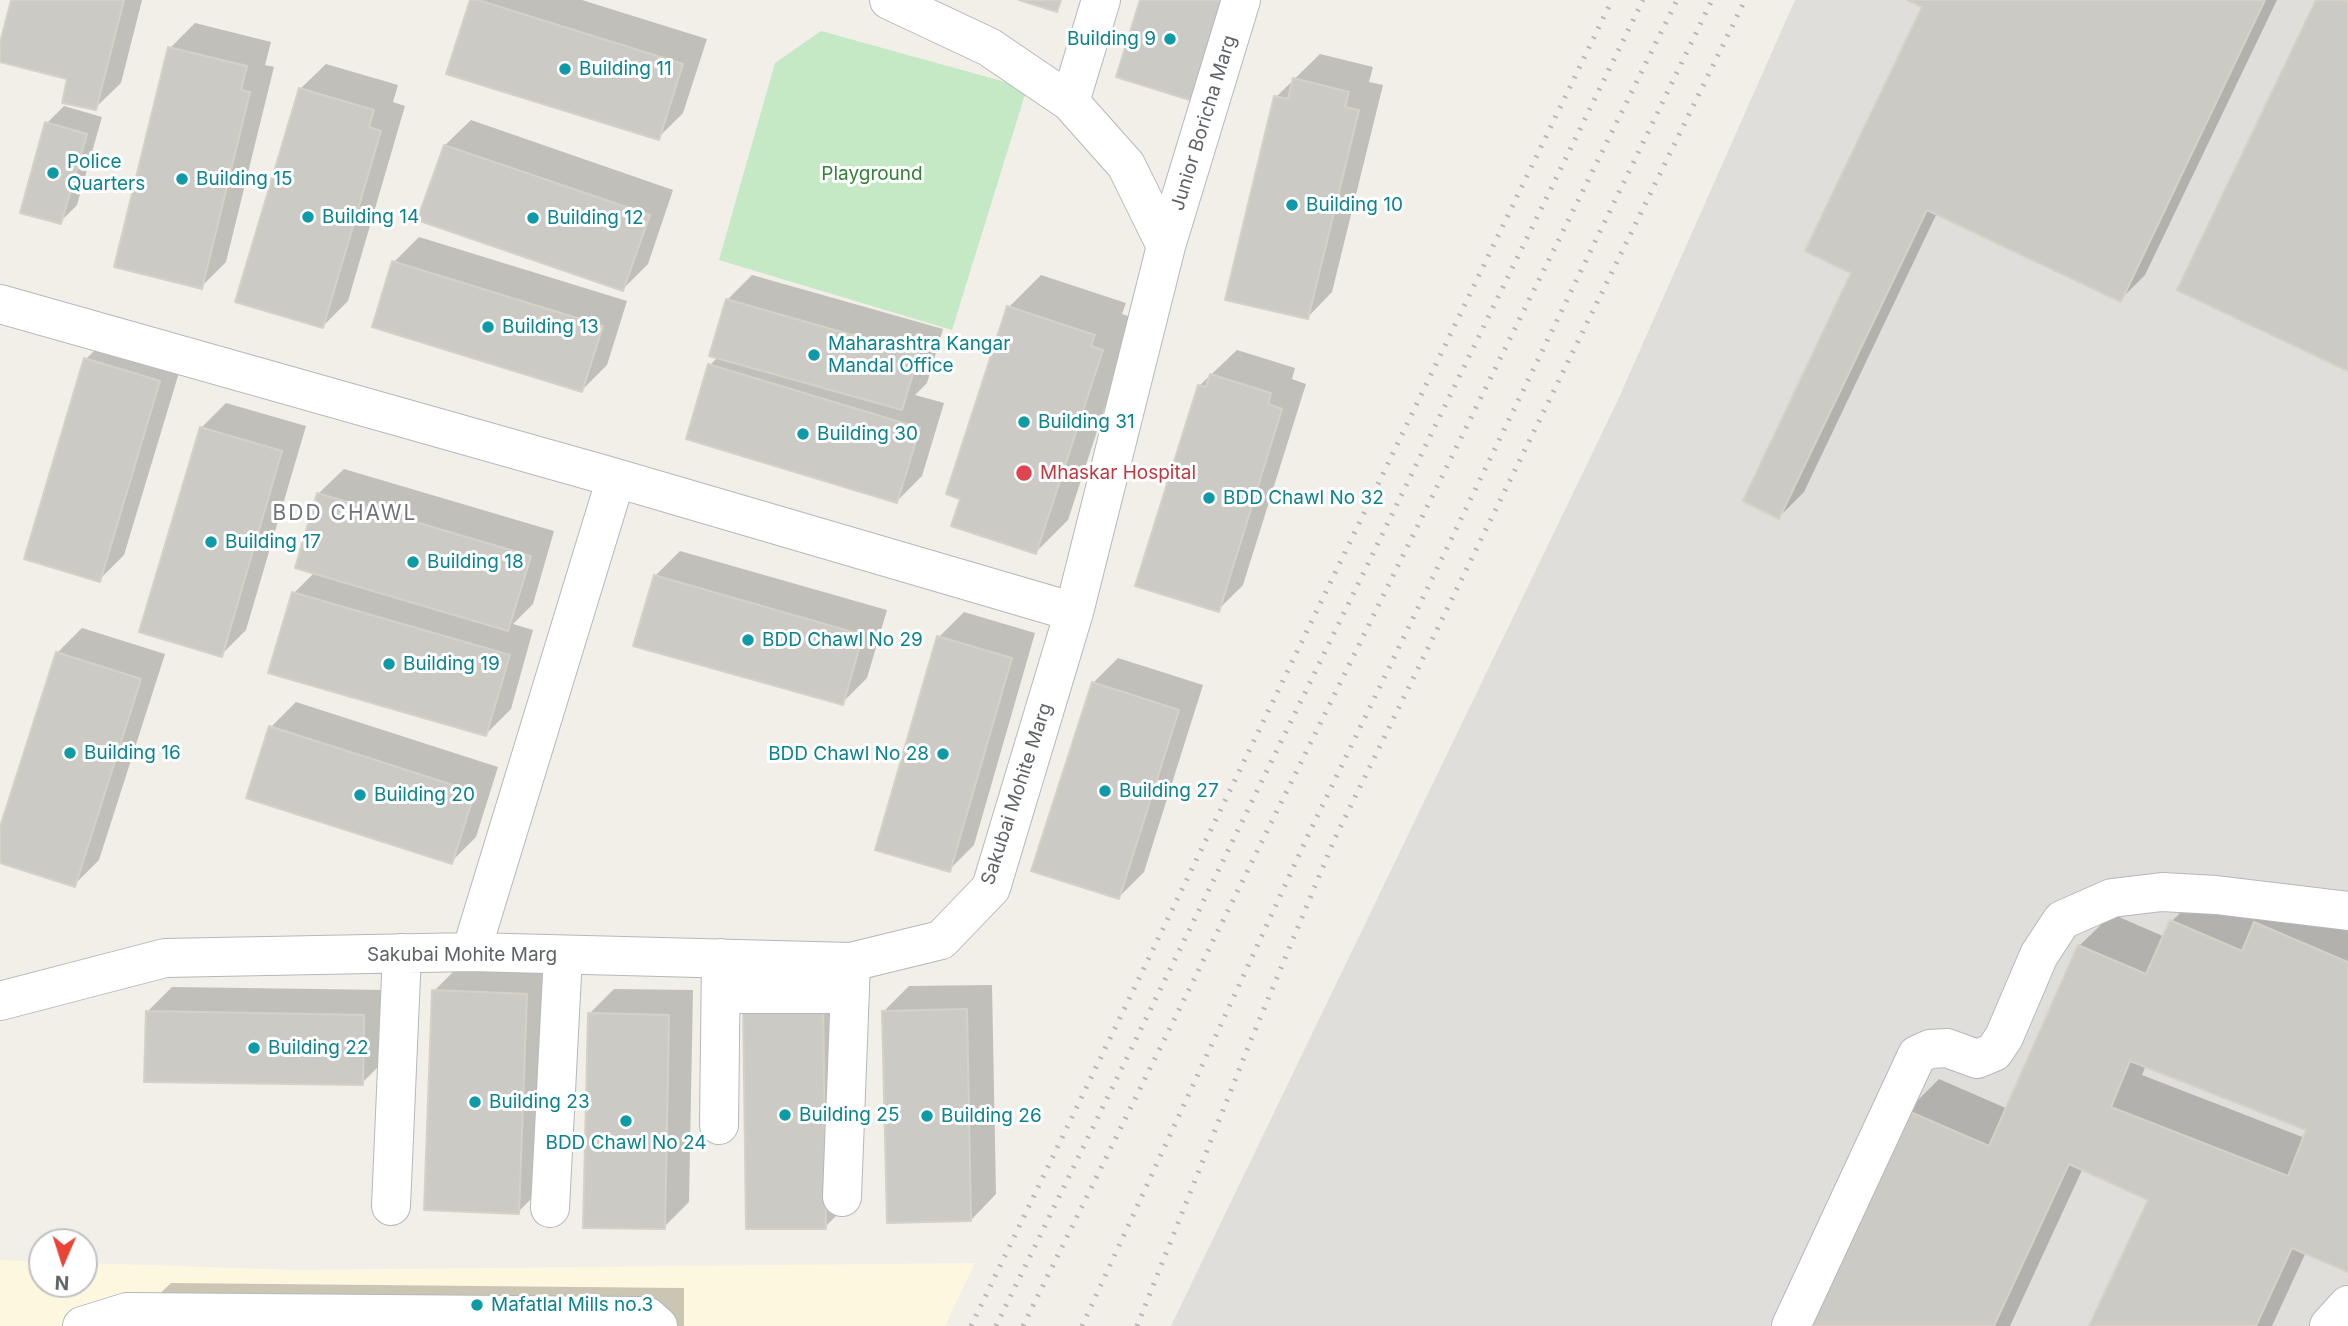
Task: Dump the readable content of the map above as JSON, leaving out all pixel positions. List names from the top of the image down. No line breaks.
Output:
{"streets":{"street":["Junior Boricha Marg","Sakubai Mohite Marg"]},"crossings":[["Junior Boricha Marg","Sakubai Mohite Marg"]],"districts":["BDD CHAWL"],"parks":["Playground"],"places":["Building 9","Building 11","Police Quarters","Building 15","Building 10","Building 14","Building 12","Building 13","Maharashtra Kangar Mandal Office","Building 31","Building 30","Mhaskar Hospital","BDD Chawl No 32","Building 17","Building 18","BDD Chawl No 29","Building 19","Building 16","BDD Chawl No 28","Building 27","Building 20","Building 22","Building 23","Building 25","Building 26","BDD Chawl No 24","Mafatlal Mills no.3"],"north":"bottom"}
